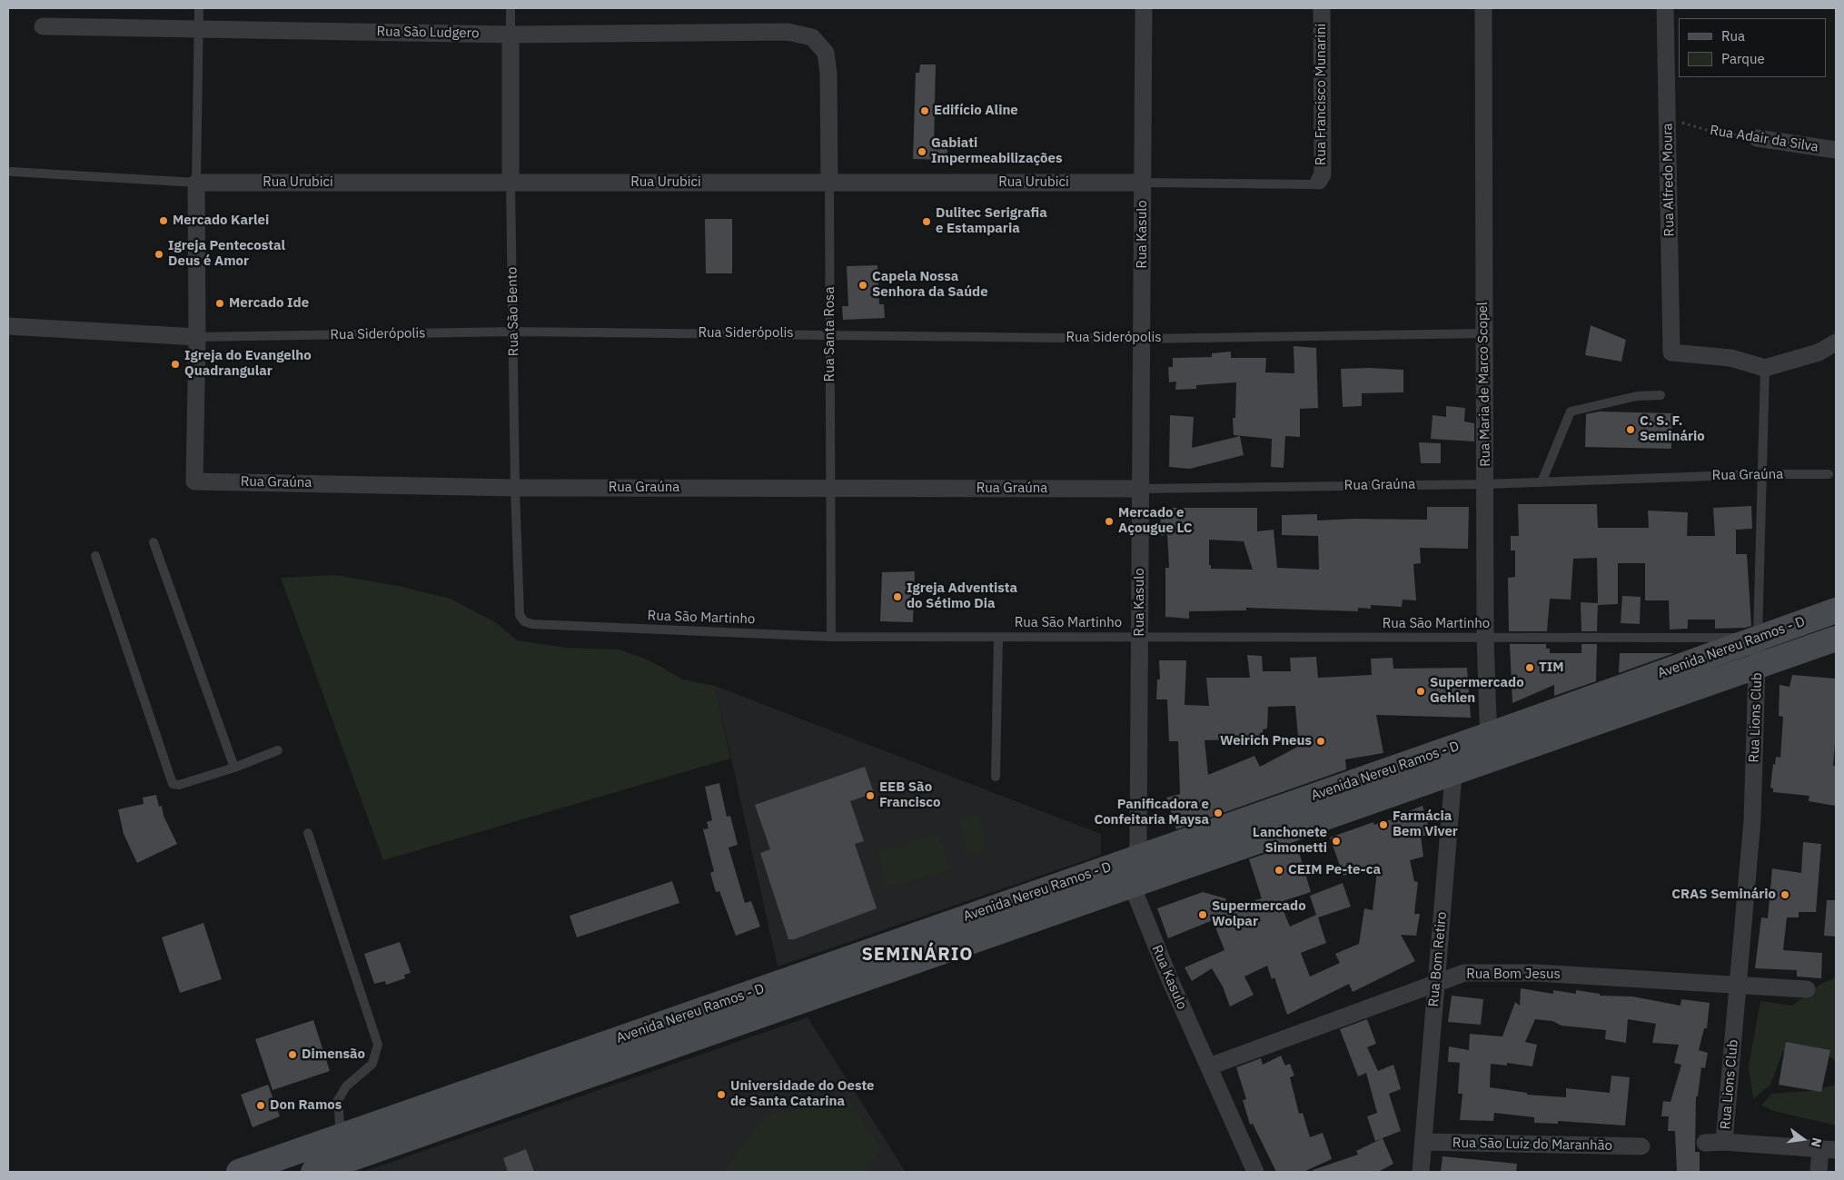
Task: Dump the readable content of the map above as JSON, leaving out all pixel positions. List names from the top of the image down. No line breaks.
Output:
{"streets":{"street":["Rua São Ludgero","Rua Francisco Munarini","Rua Adair da Silva","Rua Alfredo Moura","Rua Urubici","Rua Kasulo","Rua São Bento","Rua Siderópolis","Rua Santa Rosa","Rua Maria de Marco Scopel","Rua Graúna","Avenida Nereu Ramos - D","Rua Lions Club","Rua Bom Retiro","Rua Bom Jesus","Rua São Luiz do Maranhão"],"lane":["Rua São Martinho"]},"crossings":[["Rua São Ludgero","Rua São Bento"],["Rua São Ludgero","Rua Santa Rosa"],["Rua Francisco Munarini","Rua Urubici"],["Rua Adair da Silva","Rua Alfredo Moura"],["Rua Alfredo Moura","Rua Lions Club"],["Rua Urubici","Rua Kasulo"],["Rua Urubici","Rua São Bento"],["Rua Urubici","Rua Santa Rosa"],["Rua Kasulo","Rua Siderópolis"],["Rua Kasulo","Rua Graúna"],["Rua Kasulo","Rua São Martinho"],["Rua Kasulo","Avenida Nereu Ramos - D"],["Rua Kasulo","Rua Bom Jesus"],["Rua São Bento","Rua Siderópolis"],["Rua São Bento","Rua Graúna"],["Rua São Bento","Rua São Martinho"],["Rua Siderópolis","Rua Santa Rosa"],["Rua Siderópolis","Rua Maria de Marco Scopel"],["Rua Siderópolis","Rua Graúna"],["Rua Santa Rosa","Rua Graúna"],["Rua Santa Rosa","Rua São Martinho"],["Rua Maria de Marco Scopel","Rua Graúna"],["Rua Maria de Marco Scopel","Rua São Martinho"],["Rua Maria de Marco Scopel","Avenida Nereu Ramos - D"],["Rua Graúna","Rua Lions Club"],["Rua São Martinho","Avenida Nereu Ramos - D"],["Rua São Martinho","Rua Lions Club"],["Avenida Nereu Ramos - D","Rua Lions Club"],["Avenida Nereu Ramos - D","Rua Bom Retiro"],["Rua Lions Club","Rua Bom Jesus"],["Rua Bom Retiro","Rua Bom Jesus"],["Rua Bom Retiro","Rua São Luiz do Maranhão"]],"districts":["SEMINÁRIO"],"places":["Edifício Aline","Gabiati Impermeabilizações","Mercado Karlei","Dulitec Serigrafia e Estamparia","Igreja Pentecostal Deus é Amor","Capela Nossa Senhora da Saúde","Mercado Ide","Igreja do Evangelho Quadrangular","C. S. F. Seminário","Mercado e Açougue LC","Igreja Adventista do Sétimo Dia","TIM","Supermercado Gehlen","Weirich Pneus","EEB São Francisco","Panificadora e Confeitaria Maysa","Farmácia Bem Viver","Lanchonete Simonetti","CEIM Pe-te-ca","CRAS Seminário","Supermercado Wolpar","Dimensão","Universidade do Oeste de Santa Catarina","Don Ramos"],"legend":["Rua","Parque"],"north":"right"}
